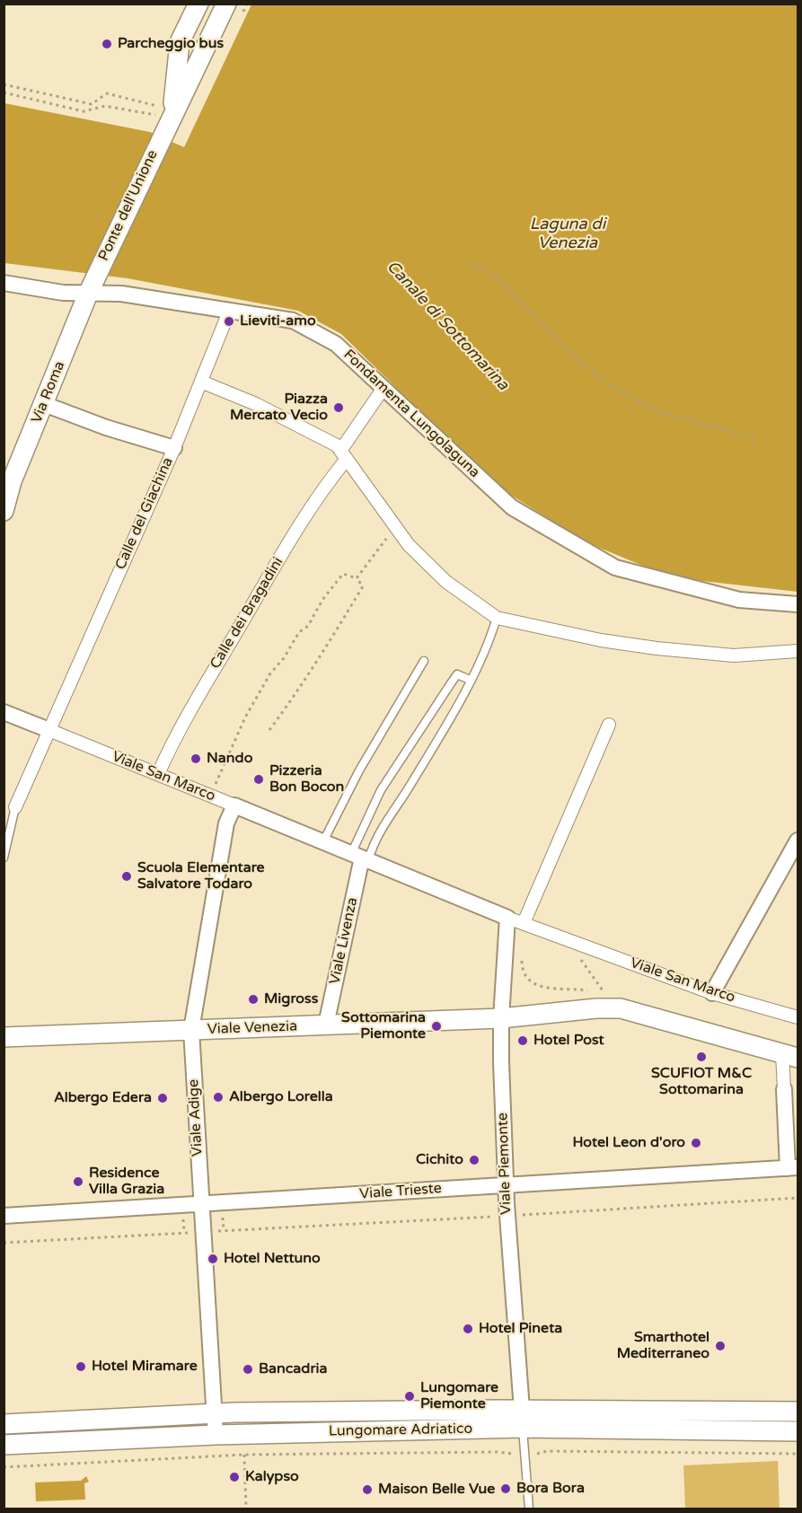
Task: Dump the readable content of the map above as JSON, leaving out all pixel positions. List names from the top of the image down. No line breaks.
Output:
{"streets":{"street":["Ponte dell'Unione","Via Roma","Fondamenta Lungolaguna","Calle del Giachina","Calle dei Bragadini","Viale San Marco","Viale Livenza","Viale Venezia","Viale Adige","Viale Piemonte","Viale Trieste","Lungomare Adriatico"]},"crossings":[["Ponte dell'Unione","Via Roma"],["Via Roma","Fondamenta Lungolaguna"],["Fondamenta Lungolaguna","Calle del Giachina"],["Fondamenta Lungolaguna","Calle dei Bragadini"],["Calle del Giachina","Viale San Marco"],["Calle dei Bragadini","Viale San Marco"],["Viale San Marco","Viale Livenza"],["Viale San Marco","Viale Adige"],["Viale San Marco","Viale Piemonte"],["Viale Livenza","Viale Venezia"],["Viale Venezia","Viale Adige"],["Viale Venezia","Viale Piemonte"],["Viale Adige","Viale Trieste"],["Viale Adige","Lungomare Adriatico"],["Viale Piemonte","Viale Trieste"],["Viale Piemonte","Lungomare Adriatico"]],"water":["Laguna di Venezia","Canale di Sottomarina"],"places":["Parcheggio bus","Lieviti-amo","Piazza Mercato Vecio","Nando","Pizzeria Bon Bocon","Scuola Elementare Salvatore Todaro","Migross","Sottomarina Piemonte","Hotel Post","SCUFIOT M&C Sottomarina","Albergo Lorella","Albergo Edera","Hotel Leon d'oro","Cichito","Residence Villa Grazia","Hotel Nettuno","Hotel Pineta","Smarthotel Mediterraneo","Hotel Miramare","Bancadria","Lungomare Piemonte","Kalypso","Bora Bora","Maison Belle Vue"]}
